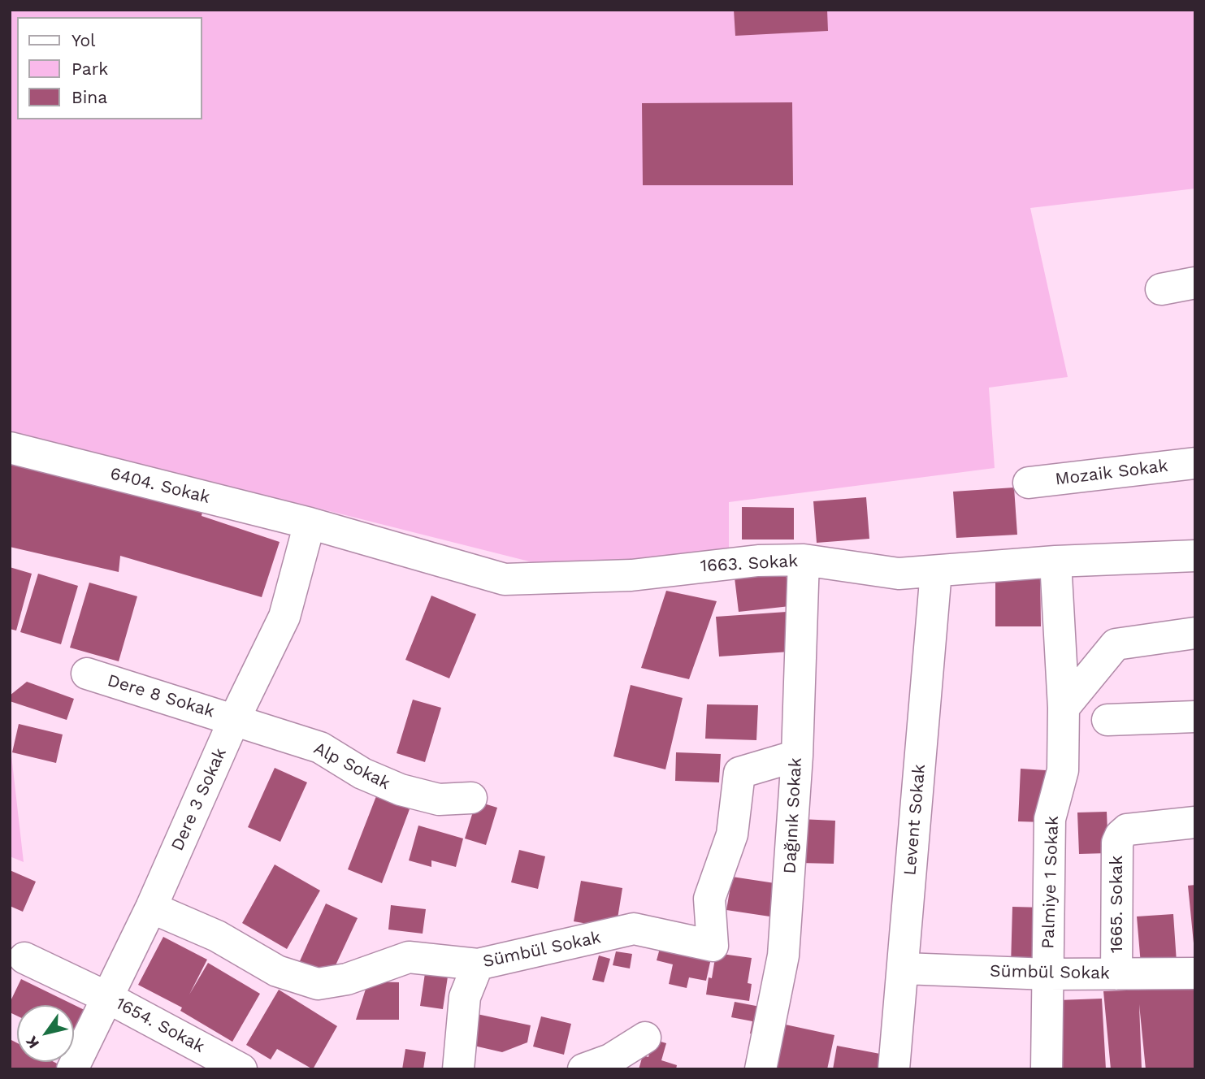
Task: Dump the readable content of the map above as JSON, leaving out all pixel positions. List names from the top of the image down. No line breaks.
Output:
{"streets":{"street":["Mozaik Sokak","6404. Sokak","1663. Sokak","Dere 8 Sokak","Alp Sokak","Dere 3 Sokak","Dağınık Sokak","Levent Sokak","Palmiye 1 Sokak","1665. Sokak","Sümbül Sokak","1654. Sokak"]},"crossings":[["6404. Sokak","1663. Sokak"],["6404. Sokak","Dere 3 Sokak"],["1663. Sokak","Dere 3 Sokak"],["1663. Sokak","Dağınık Sokak"],["1663. Sokak","Levent Sokak"],["1663. Sokak","Palmiye 1 Sokak"],["Dere 8 Sokak","Alp Sokak"],["Dere 8 Sokak","Dere 3 Sokak"],["Alp Sokak","Dere 3 Sokak"],["Dere 3 Sokak","Sümbül Sokak"],["Dere 3 Sokak","1654. Sokak"],["Dağınık Sokak","Sümbül Sokak"],["Levent Sokak","Sümbül Sokak"],["Palmiye 1 Sokak","Sümbül Sokak"],["1665. Sokak","Sümbül Sokak"]],"legend":["Yol","Park","Bina"],"north":"bottom left"}
